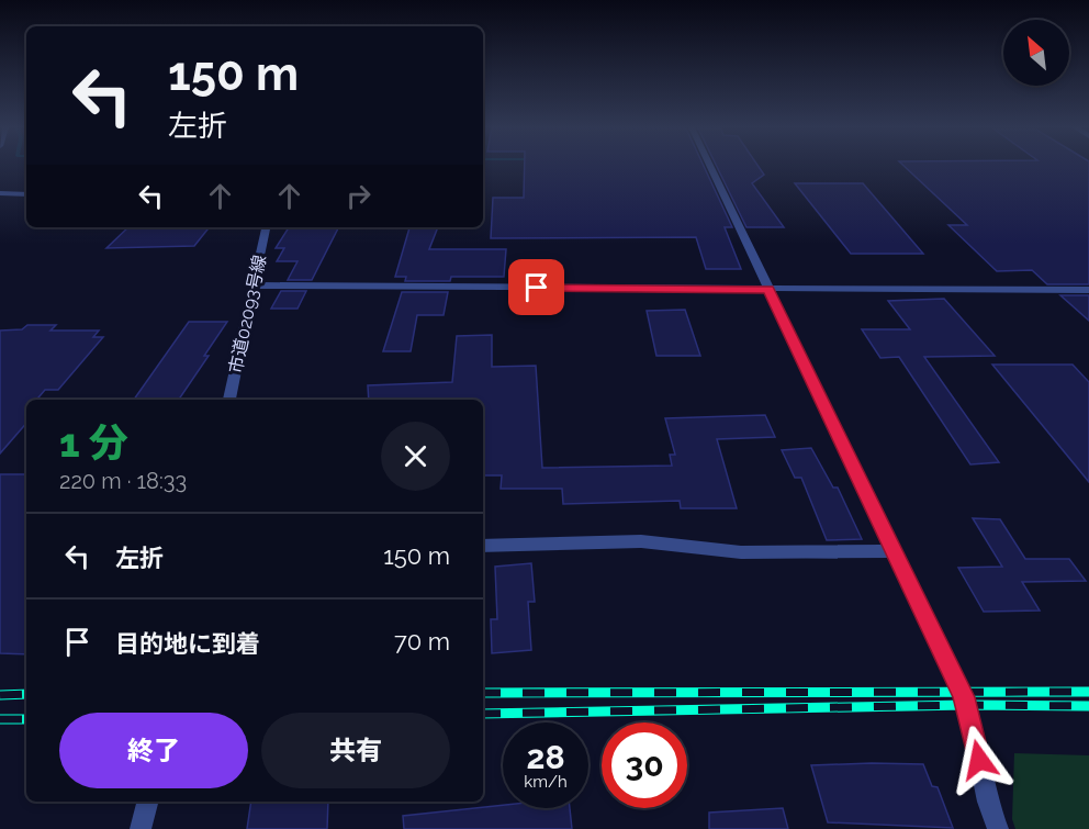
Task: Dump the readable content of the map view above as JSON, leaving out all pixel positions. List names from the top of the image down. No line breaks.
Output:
{"streets":{"street":["市道02093号線"]},"north":"top left","page":{"turn":["150 m","左折"],"heading":["1 分","220 m · 18:33"],"list":[{"name":"左折","value":"150 m"},{"name":"目的地に到着","value":"70 m"}],"buttons":["終了","共有"],"speed":"28 km/h","limit":"30"}}
